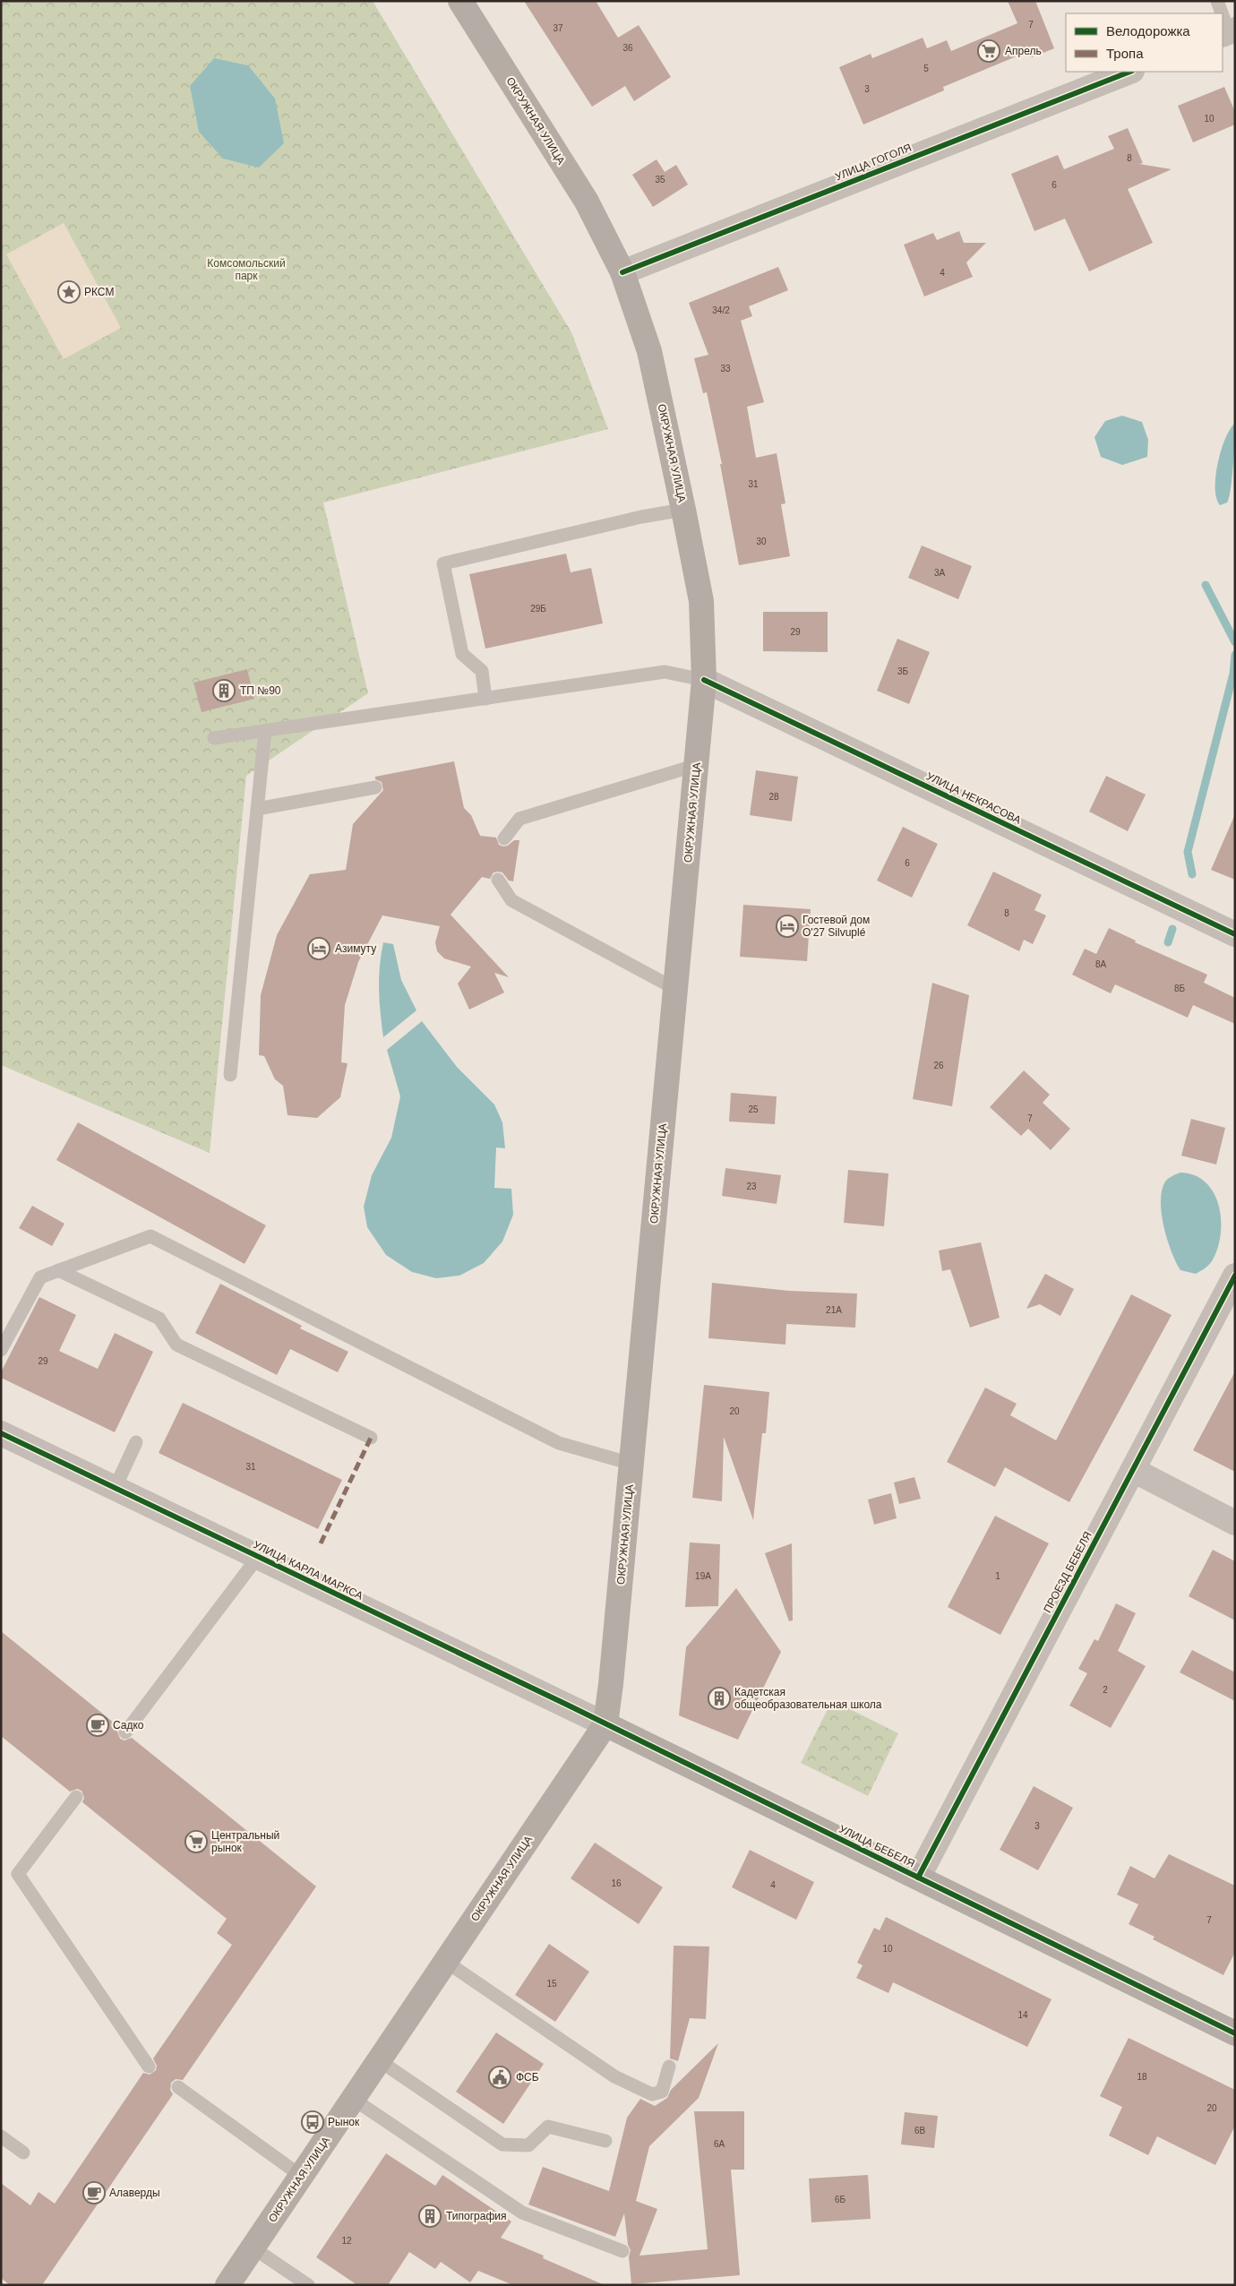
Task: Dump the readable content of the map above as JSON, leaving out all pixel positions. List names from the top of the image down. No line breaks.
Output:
{"streets":{"main road":["ОКРУЖНАЯ УЛИЦА","УЛИЦА БЕБЕЛЯ"],"street":["УЛИЦА ГОГОЛЯ","УЛИЦА НЕКРАСОВА","УЛИЦА КАРЛА МАРКСА","ПРОЕЗД БЕБЕЛЯ"]},"crossings":[["ОКРУЖНАЯ УЛИЦА","УЛИЦА ГОГОЛЯ"],["ОКРУЖНАЯ УЛИЦА","УЛИЦА НЕКРАСОВА"],["ОКРУЖНАЯ УЛИЦА","УЛИЦА КАРЛА МАРКСА"],["ОКРУЖНАЯ УЛИЦА","УЛИЦА БЕБЕЛЯ"],["УЛИЦА КАРЛА МАРКСА","УЛИЦА БЕБЕЛЯ"],["ПРОЕЗД БЕБЕЛЯ","УЛИЦА БЕБЕЛЯ"]],"parks":["Комсомольский парк"],"places":{"supermarket":["Апрель","Центральный рынок"],"place":["РКСМ"],"building":["ТП №90","Кадетская общеобразовательная школа","Типография"],"hotel":["Гостевой дом O'27 Silvuplé","Азимуту"],"cafe":["Садко","Алаверды"],"public building":["ФСБ"],"bus stop":["Рынок"]},"house_numbers":["7","37","36","5","3","10","8","35","6","4","34/2","33","31","30","3А","29Б","29","3Б","28","6","8","8А","8Б","26","25","7","23","21А","29","20","31","19А","1","2","3","16","4","7","10","15","14","18","20","6В","6А","6Б","12"],"legend":["Велодорожка","Тропа"]}
